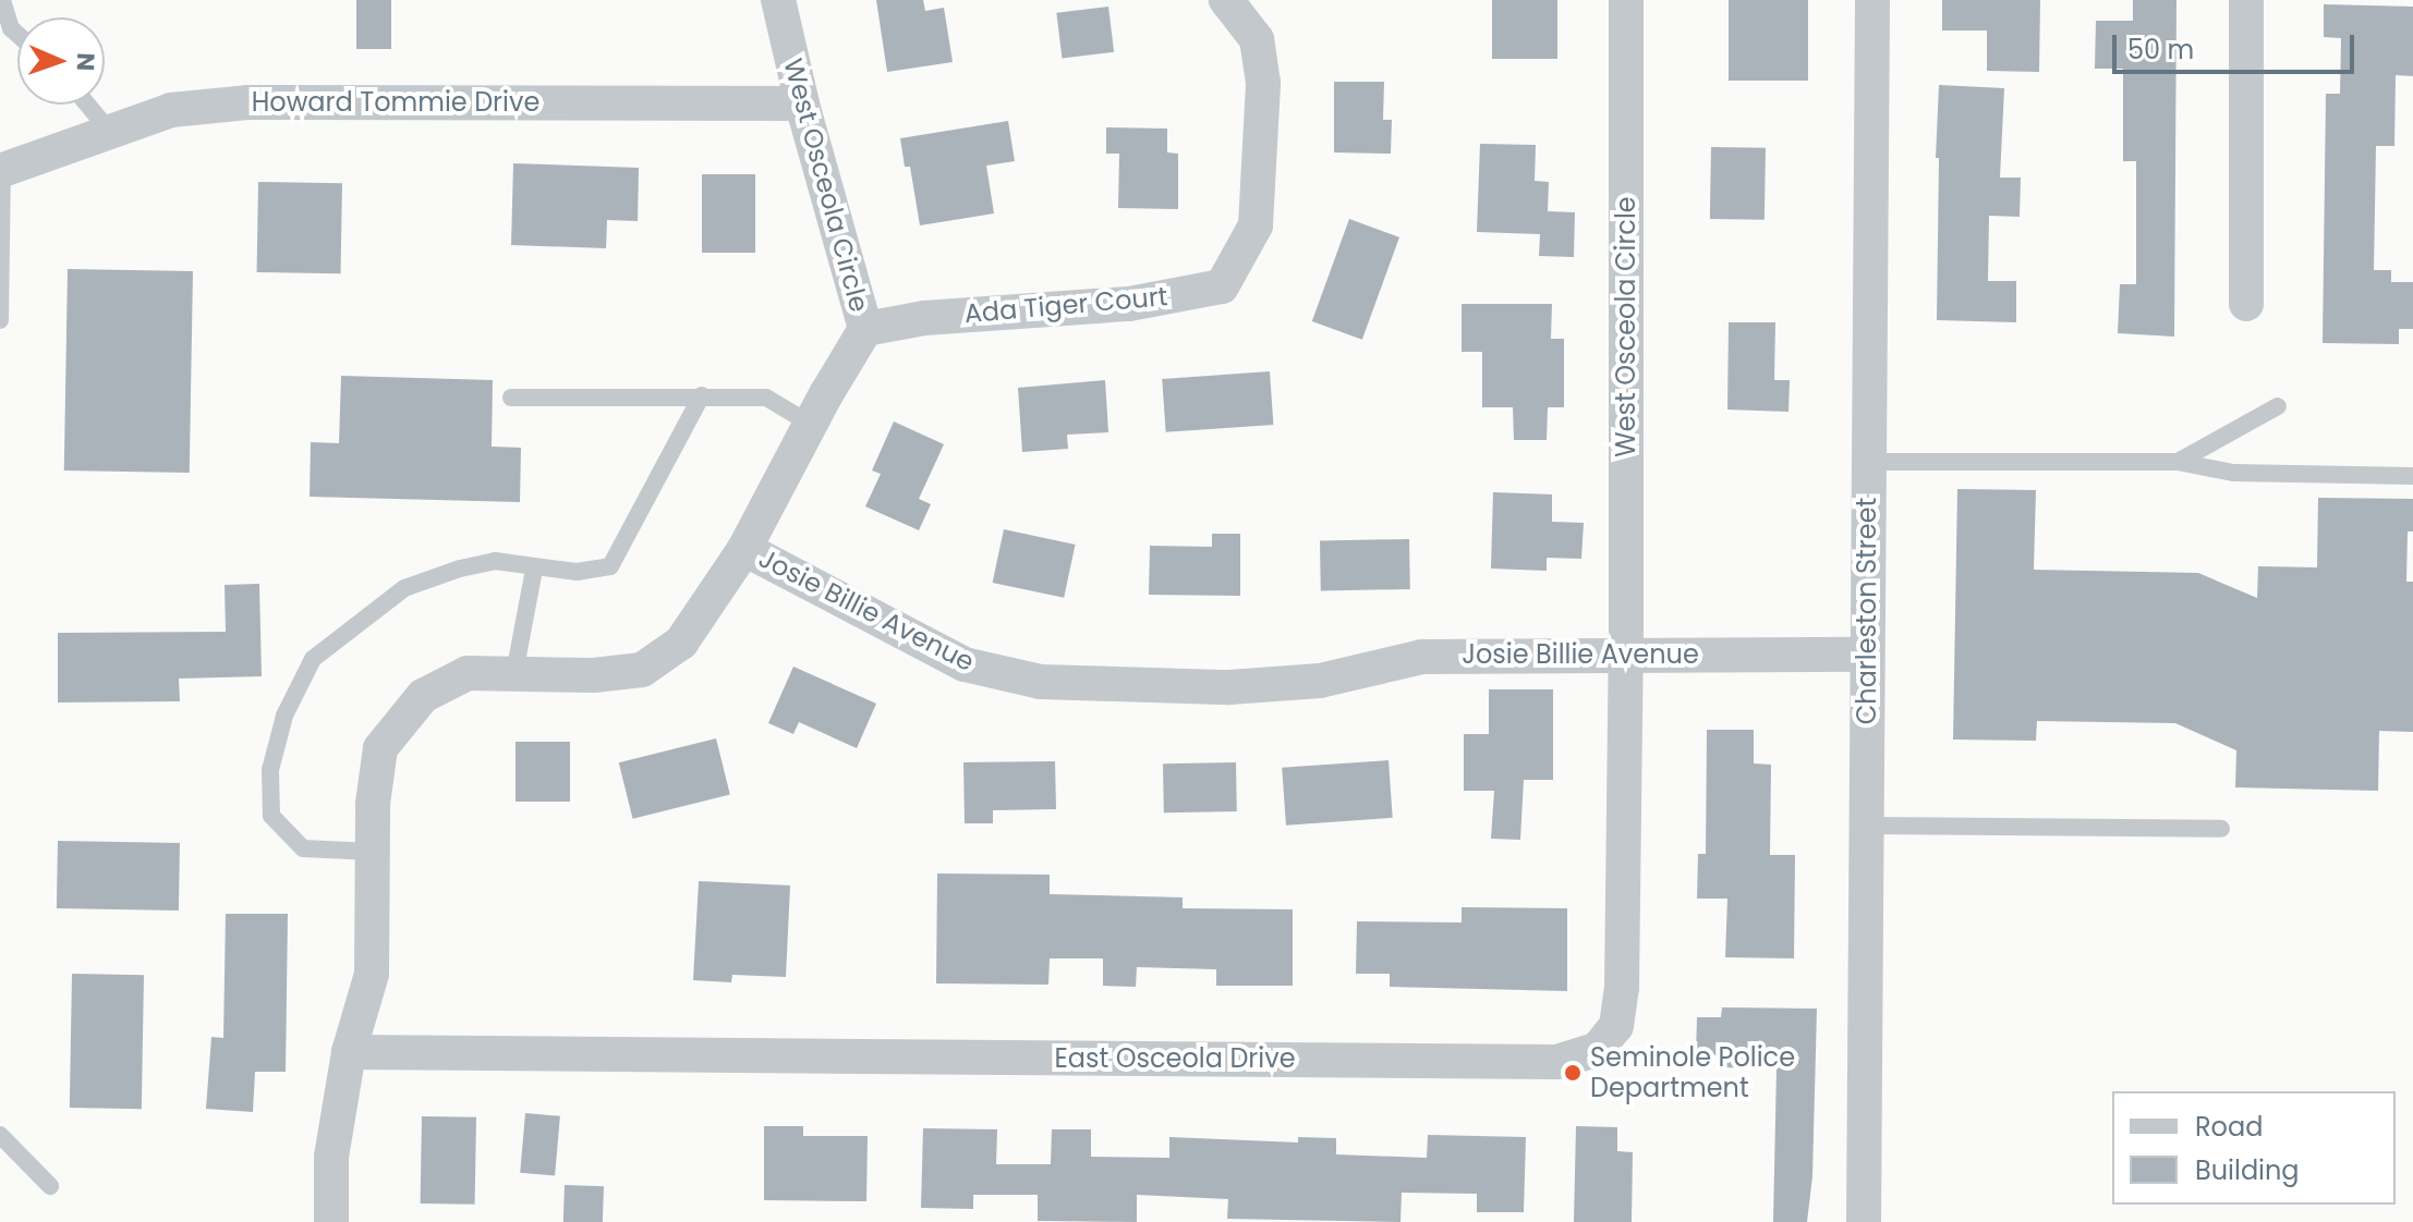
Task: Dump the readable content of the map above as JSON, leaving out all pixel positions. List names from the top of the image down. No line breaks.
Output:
{"streets":{"street":["Howard Tommie Drive","West Osceola Circle","Ada Tiger Court","Josie Billie Avenue","Charleston Street","East Osceola Drive"]},"crossings":[["Howard Tommie Drive","West Osceola Circle"],["West Osceola Circle","Ada Tiger Court"],["West Osceola Circle","Josie Billie Avenue"],["West Osceola Circle","East Osceola Drive"],["Josie Billie Avenue","Charleston Street"],["Josie Billie Avenue","East Osceola Drive"]],"places":["Seminole Police Department"],"legend":["Road","Building"],"scale_bar":"50 m","north":"right"}
